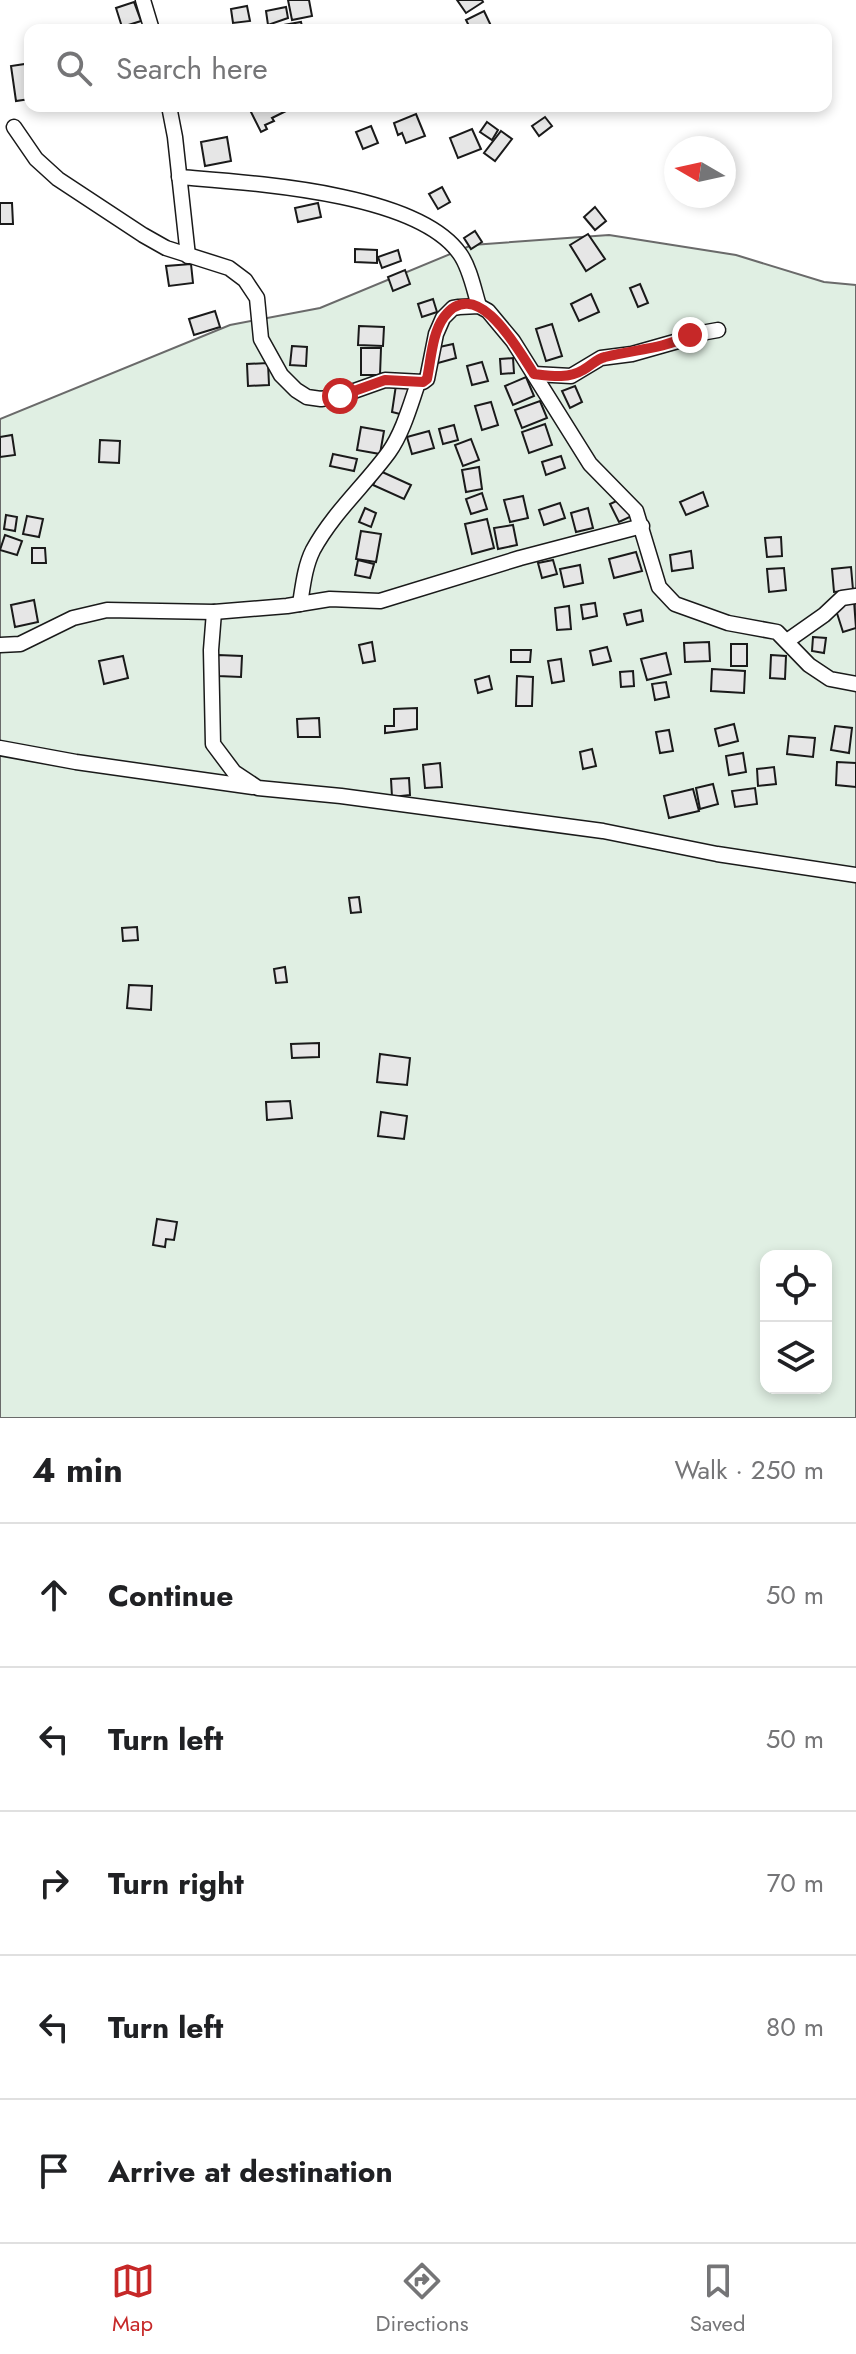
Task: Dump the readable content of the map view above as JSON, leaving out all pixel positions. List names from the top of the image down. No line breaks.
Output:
{"north":"left","page":{"search":"Search here","heading":["4 min","Walk · 250 m"],"list":[["Continue","50 m"],["Turn left","50 m"],["Turn right","70 m"],["Turn left","80 m"],"Arrive at destination"],"nav":["Map","Directions","Saved"]}}
